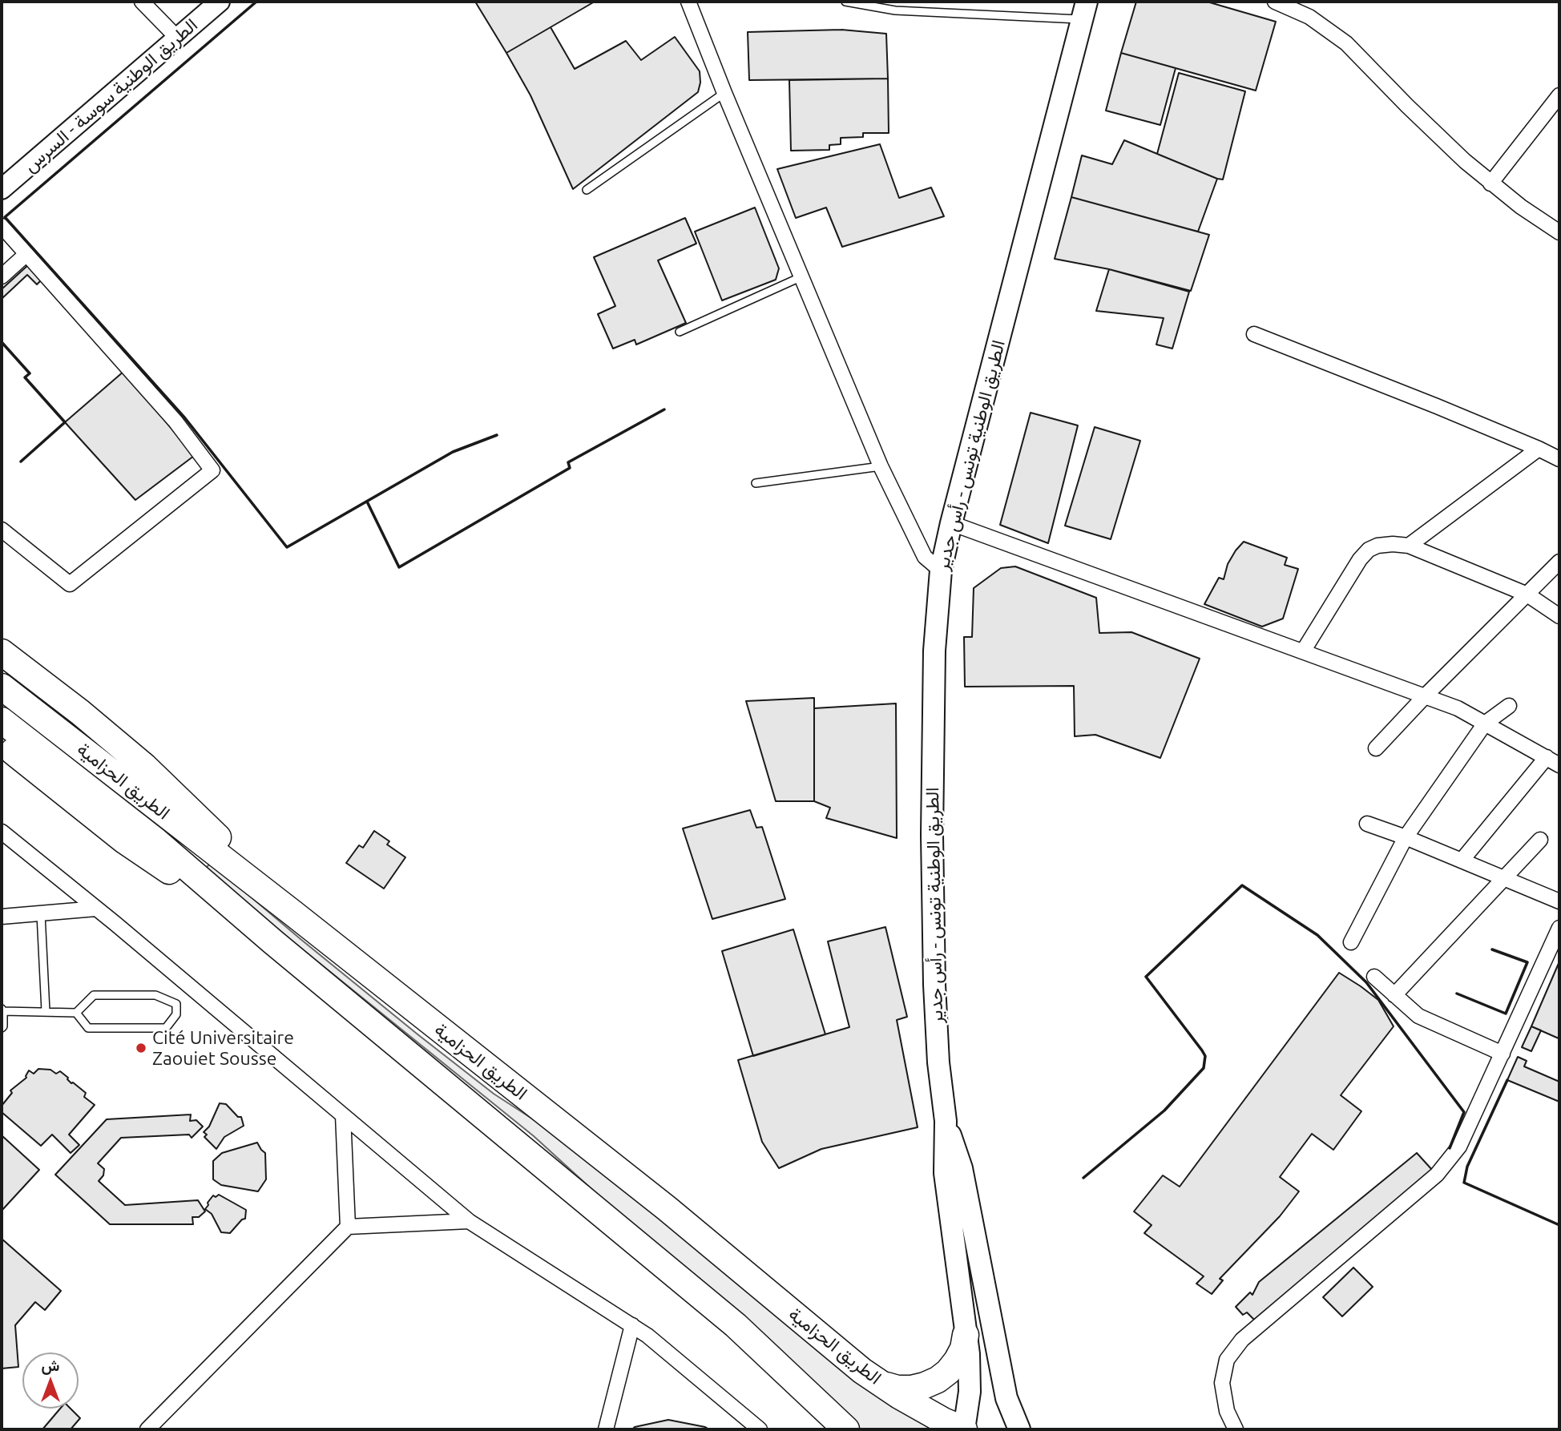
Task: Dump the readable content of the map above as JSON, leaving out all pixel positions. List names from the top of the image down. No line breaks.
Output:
{"streets":{"highway":["الطريق الحزامية"],"main road":["الطريق الوطنية سوسة - السرس","الطريق الوطنية تونس - رأس جدير"]},"crossings":[["الطريق الوطنية تونس - رأس جدير","الطريق الحزامية"]],"places":["Cité Universitaire Zaouiet Sousse"],"north":"top"}
